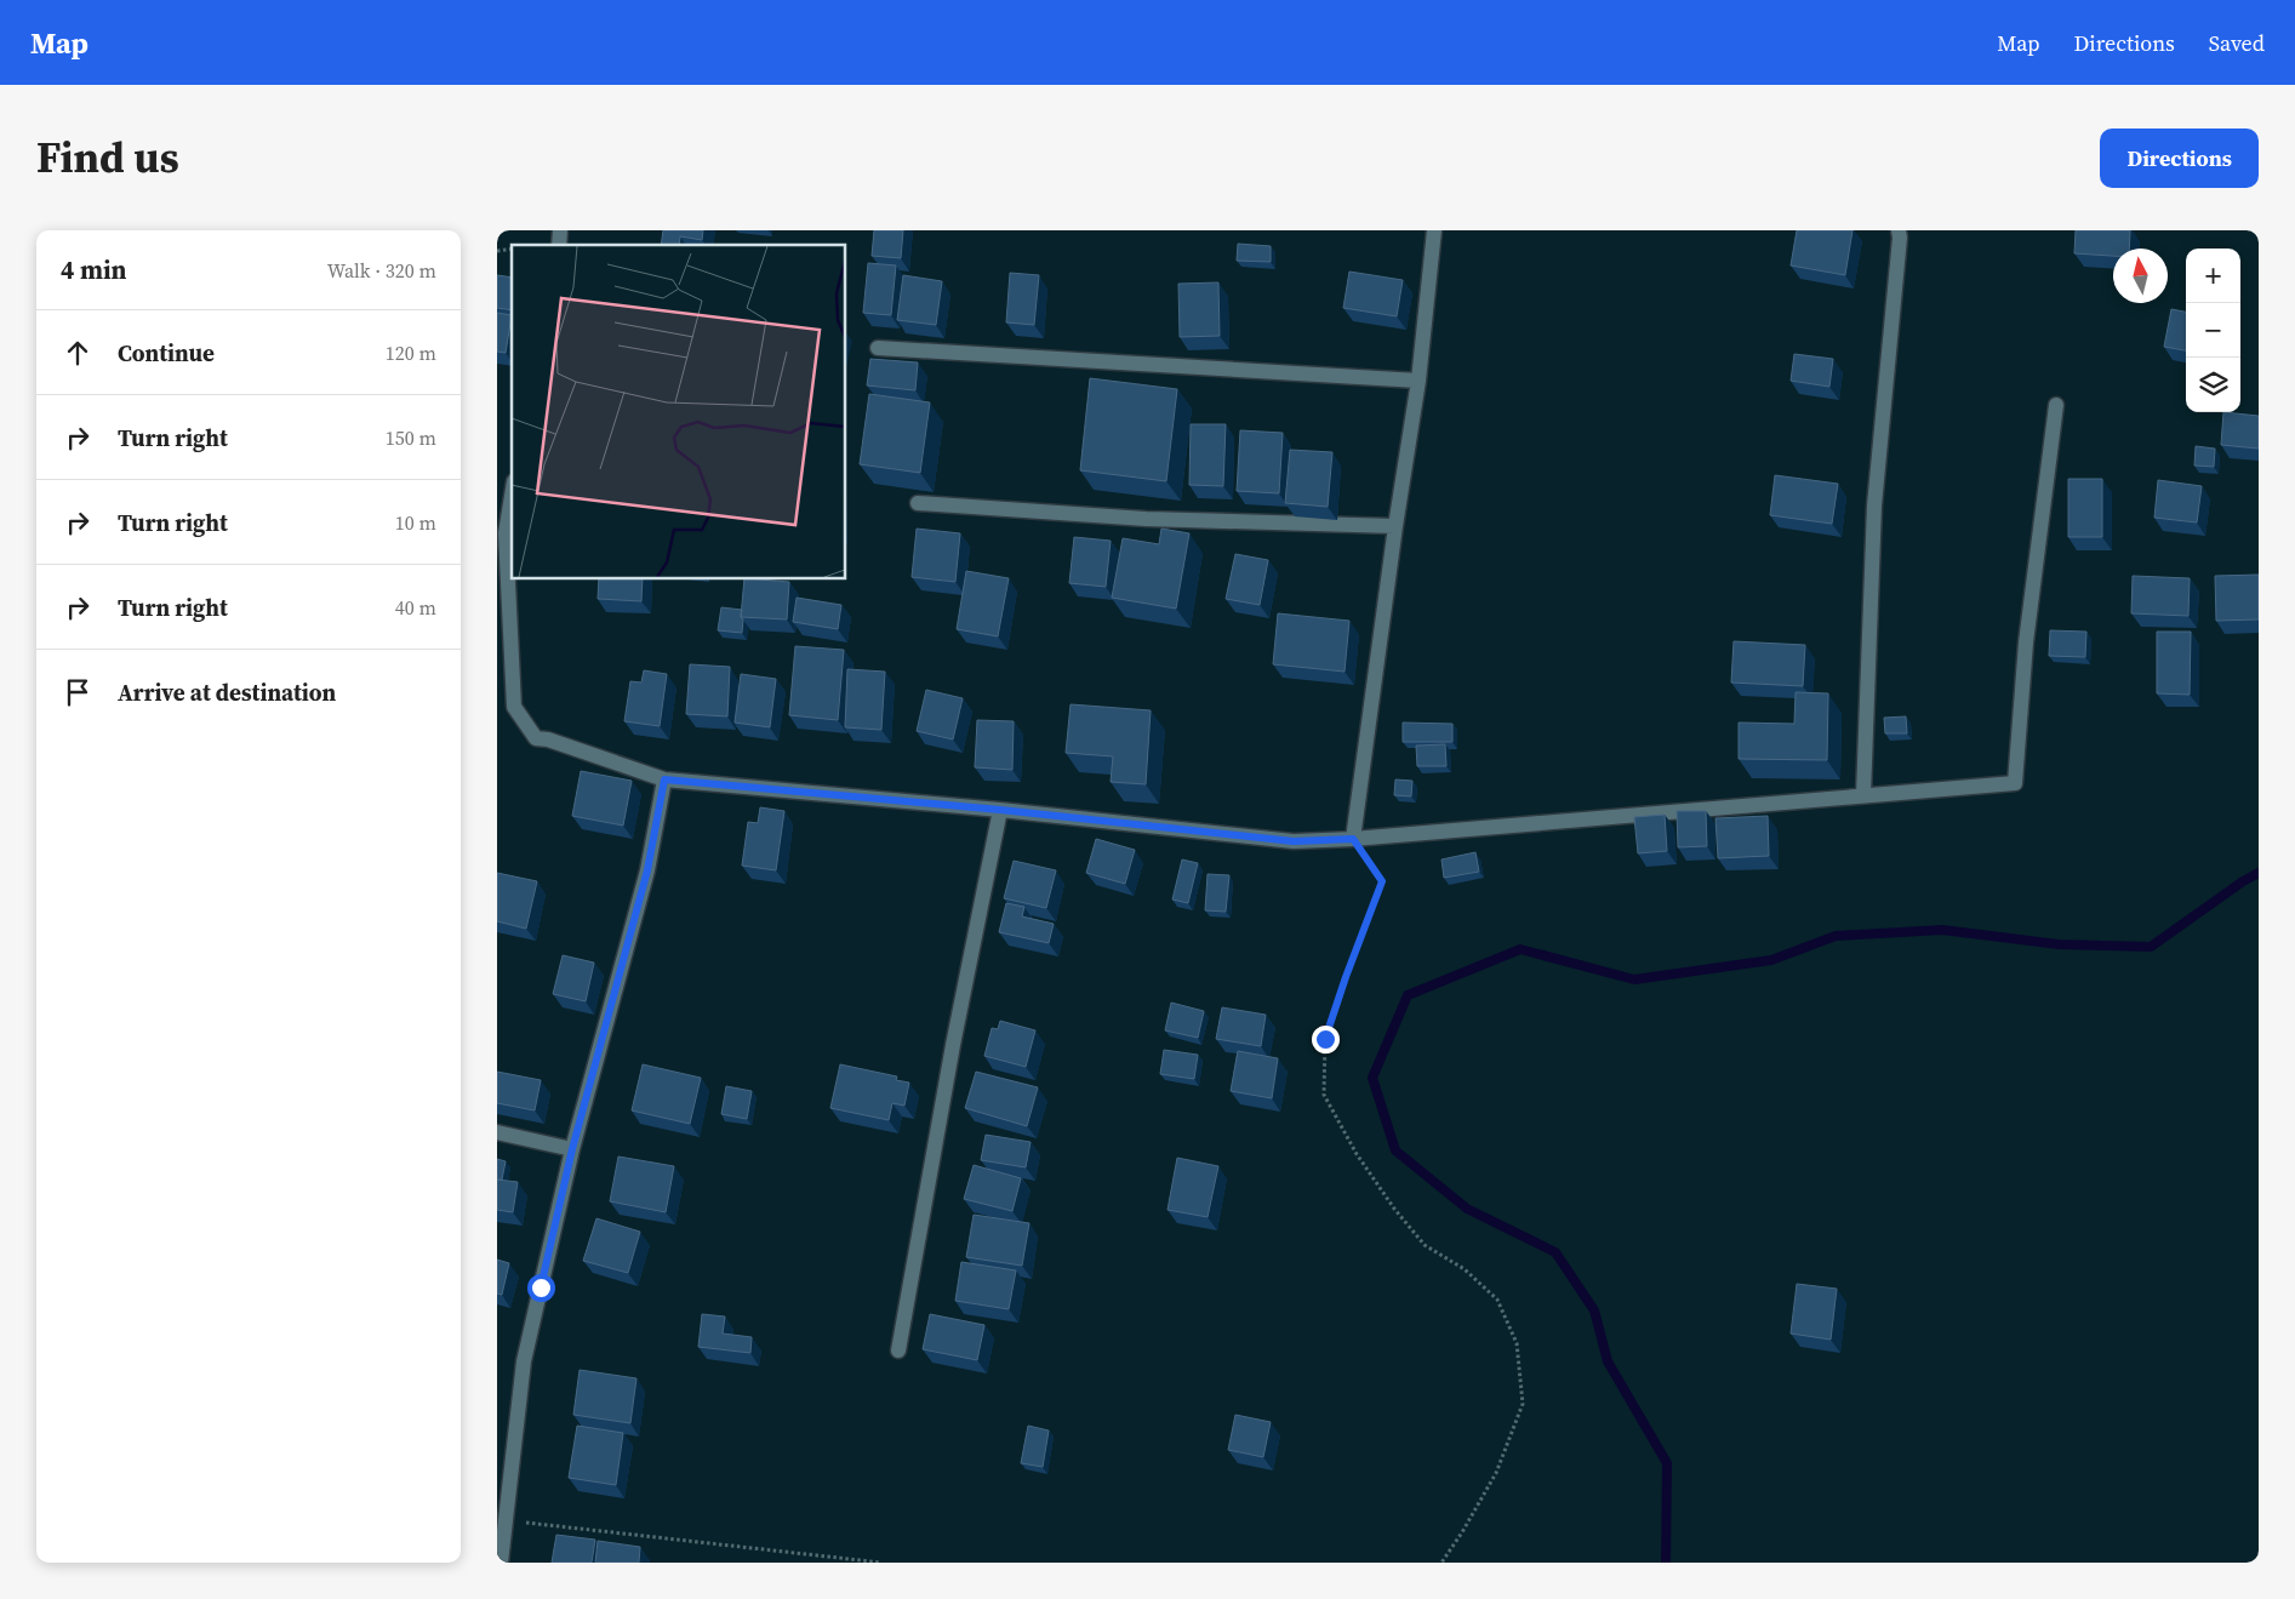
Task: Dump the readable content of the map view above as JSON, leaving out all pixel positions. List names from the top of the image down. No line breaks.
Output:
{"north":"top","page":{"header":"Map","nav":["Map","Directions","Saved"],"title":"Find us","buttons":"Directions","heading":["4 min","Walk · 320 m"],"map_buttons":["+","−"],"list":[["Continue","120 m"],["Turn right","150 m"],["Turn right","10 m"],["Turn right","40 m"],"Arrive at destination"]}}
